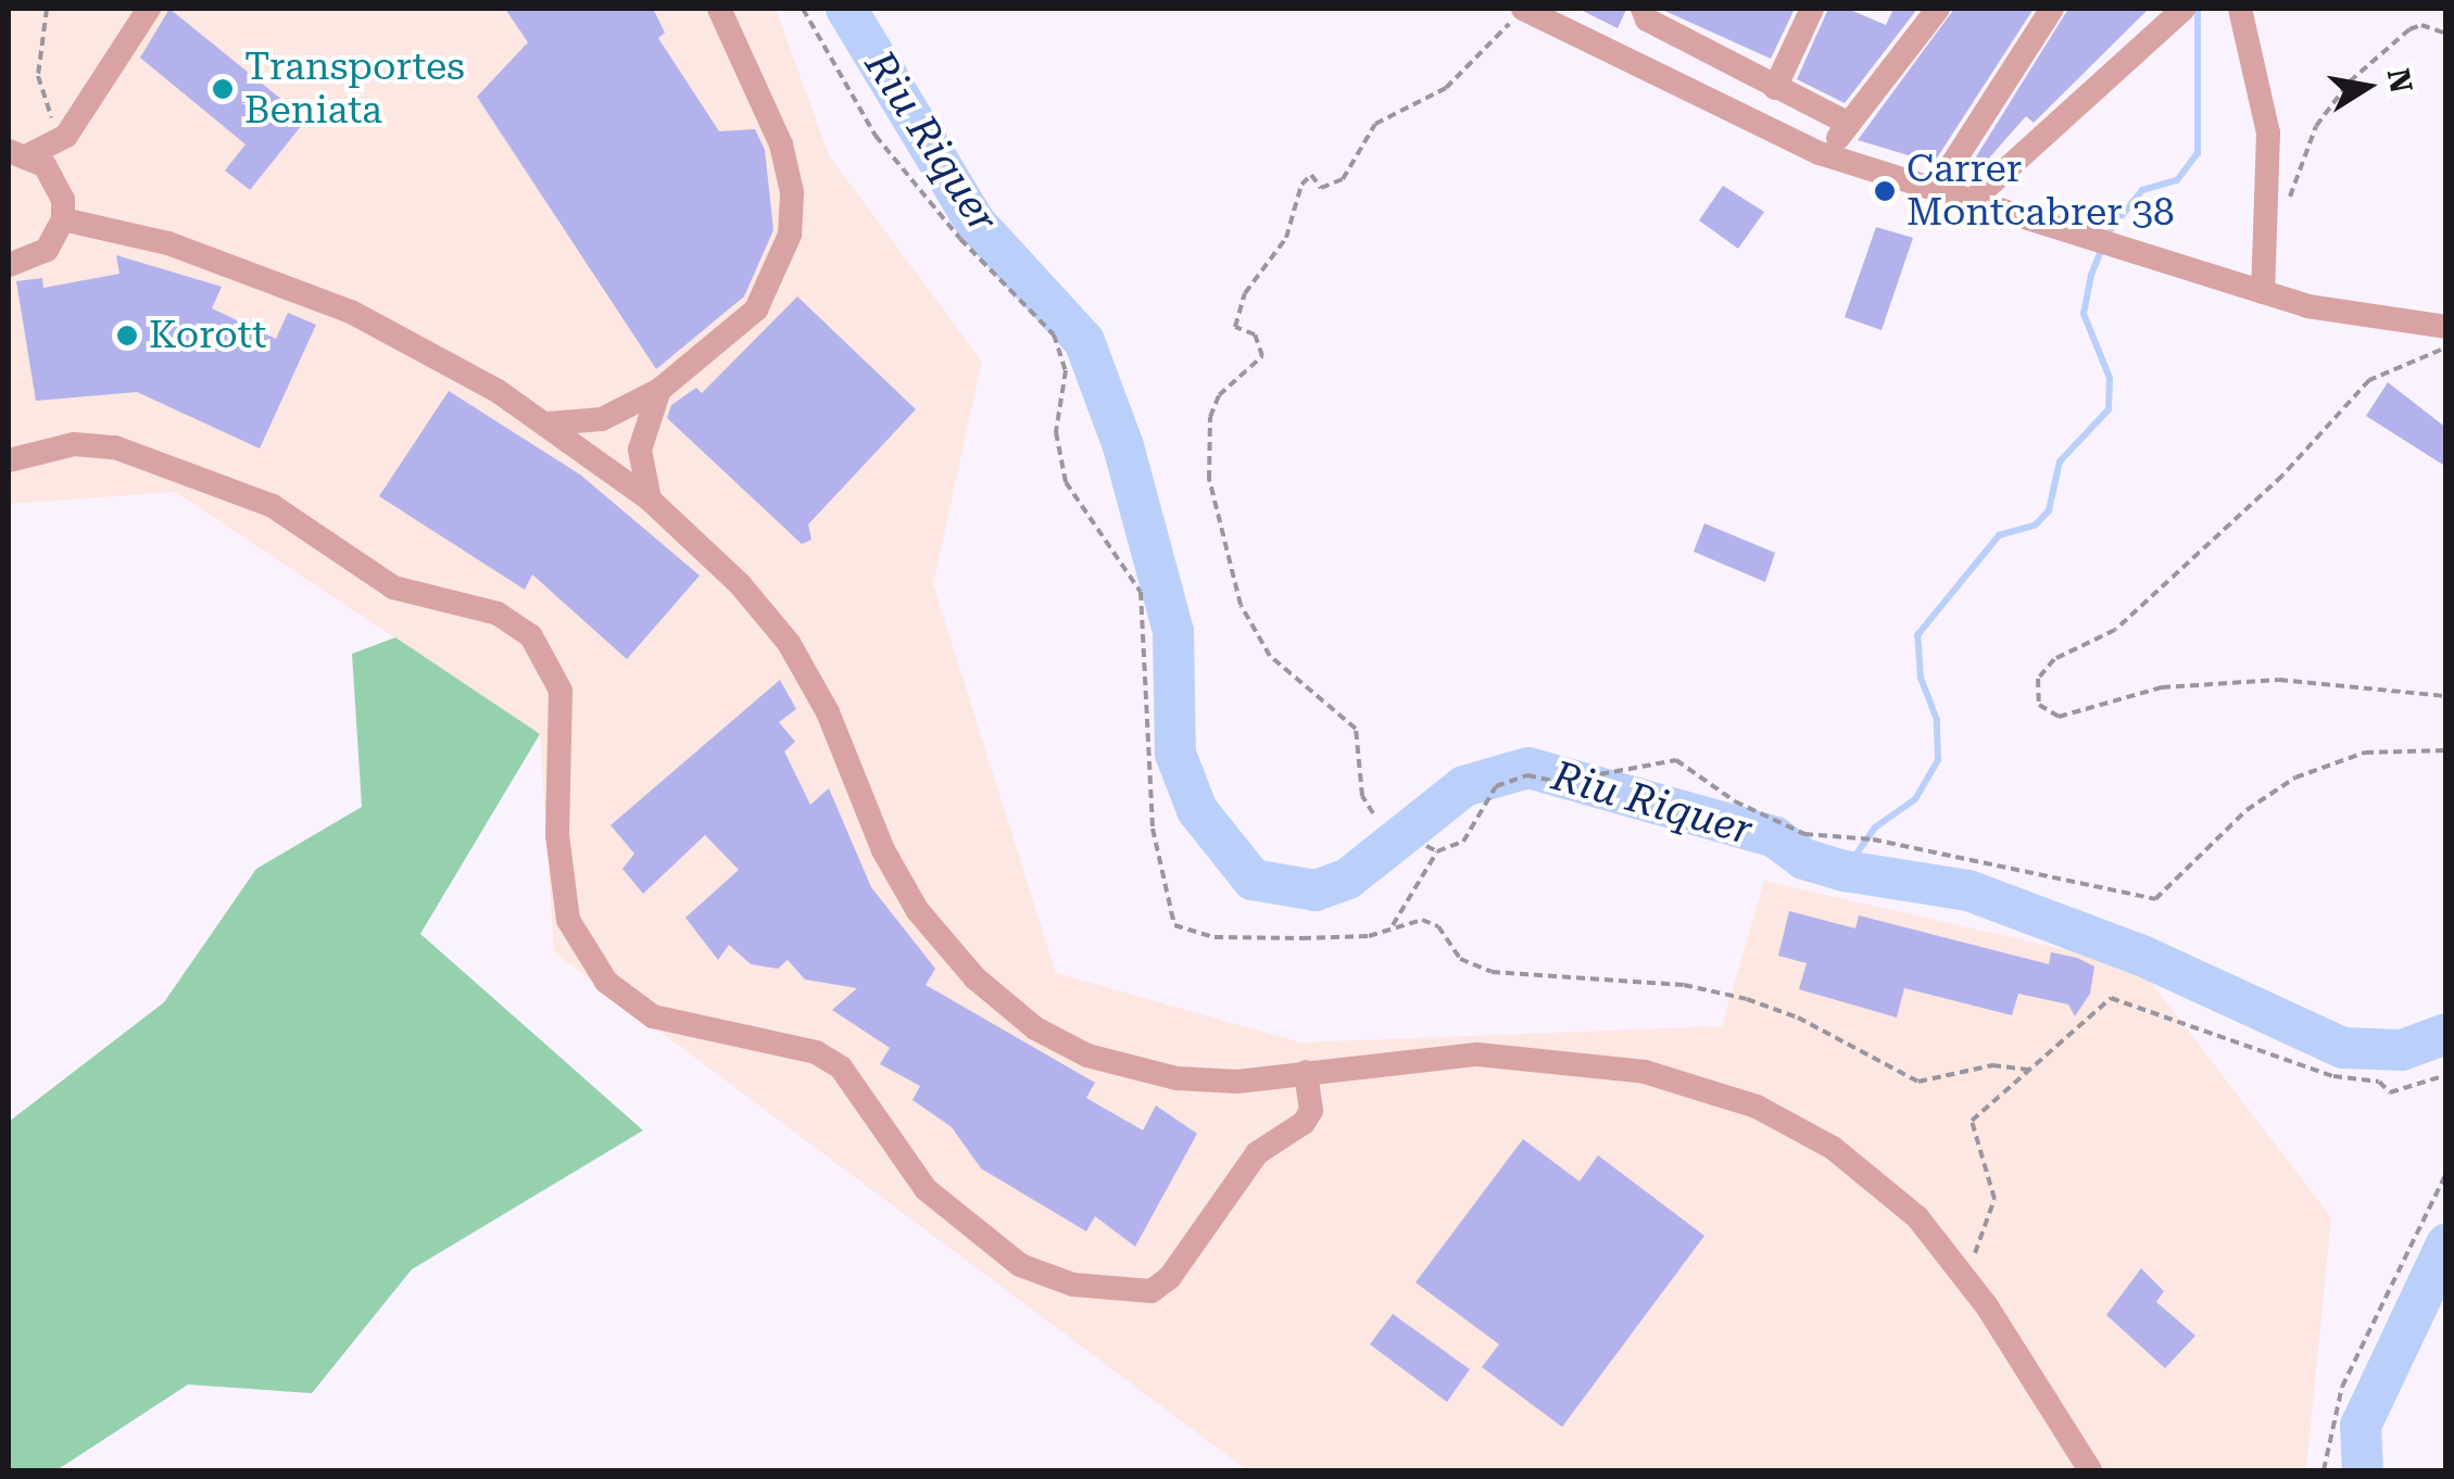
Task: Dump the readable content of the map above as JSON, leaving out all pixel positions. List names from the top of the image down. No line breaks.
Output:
{"water":["Riu Riquer"],"places":["Transportes Beniata","Carrer Montcabrer 38","Korott"],"north":"right"}
